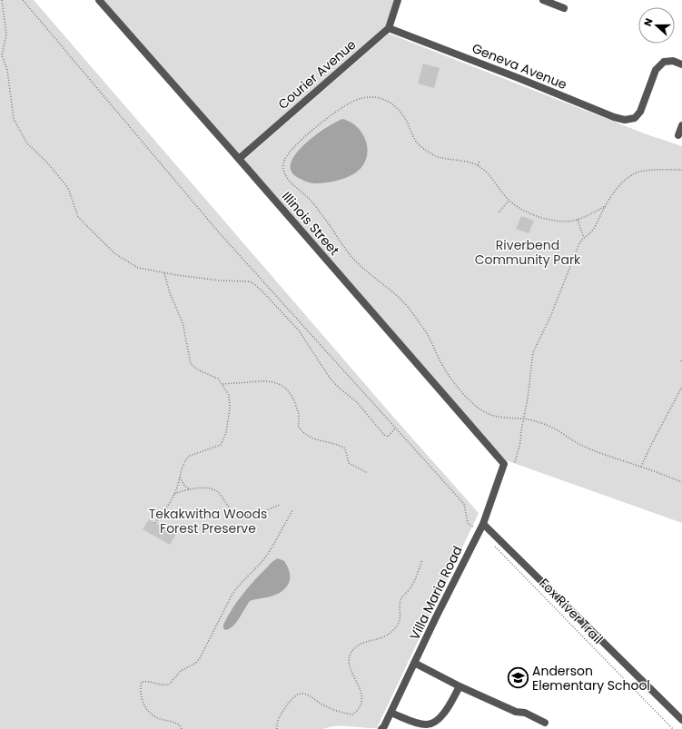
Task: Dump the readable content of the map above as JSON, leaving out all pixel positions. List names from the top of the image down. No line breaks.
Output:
{"streets":{"street":["Geneva Avenue","Courier Avenue","Illinois Street","Villa Maria Road"],"path":["Fox River Trail"]},"crossings":[["Geneva Avenue","Courier Avenue"],["Courier Avenue","Illinois Street"],["Illinois Street","Villa Maria Road"]],"parks":["Riverbend Community Park","Tekakwitha Woods Forest Preserve"],"places":{"school or university":["Anderson Elementary School"]},"north":"left"}
